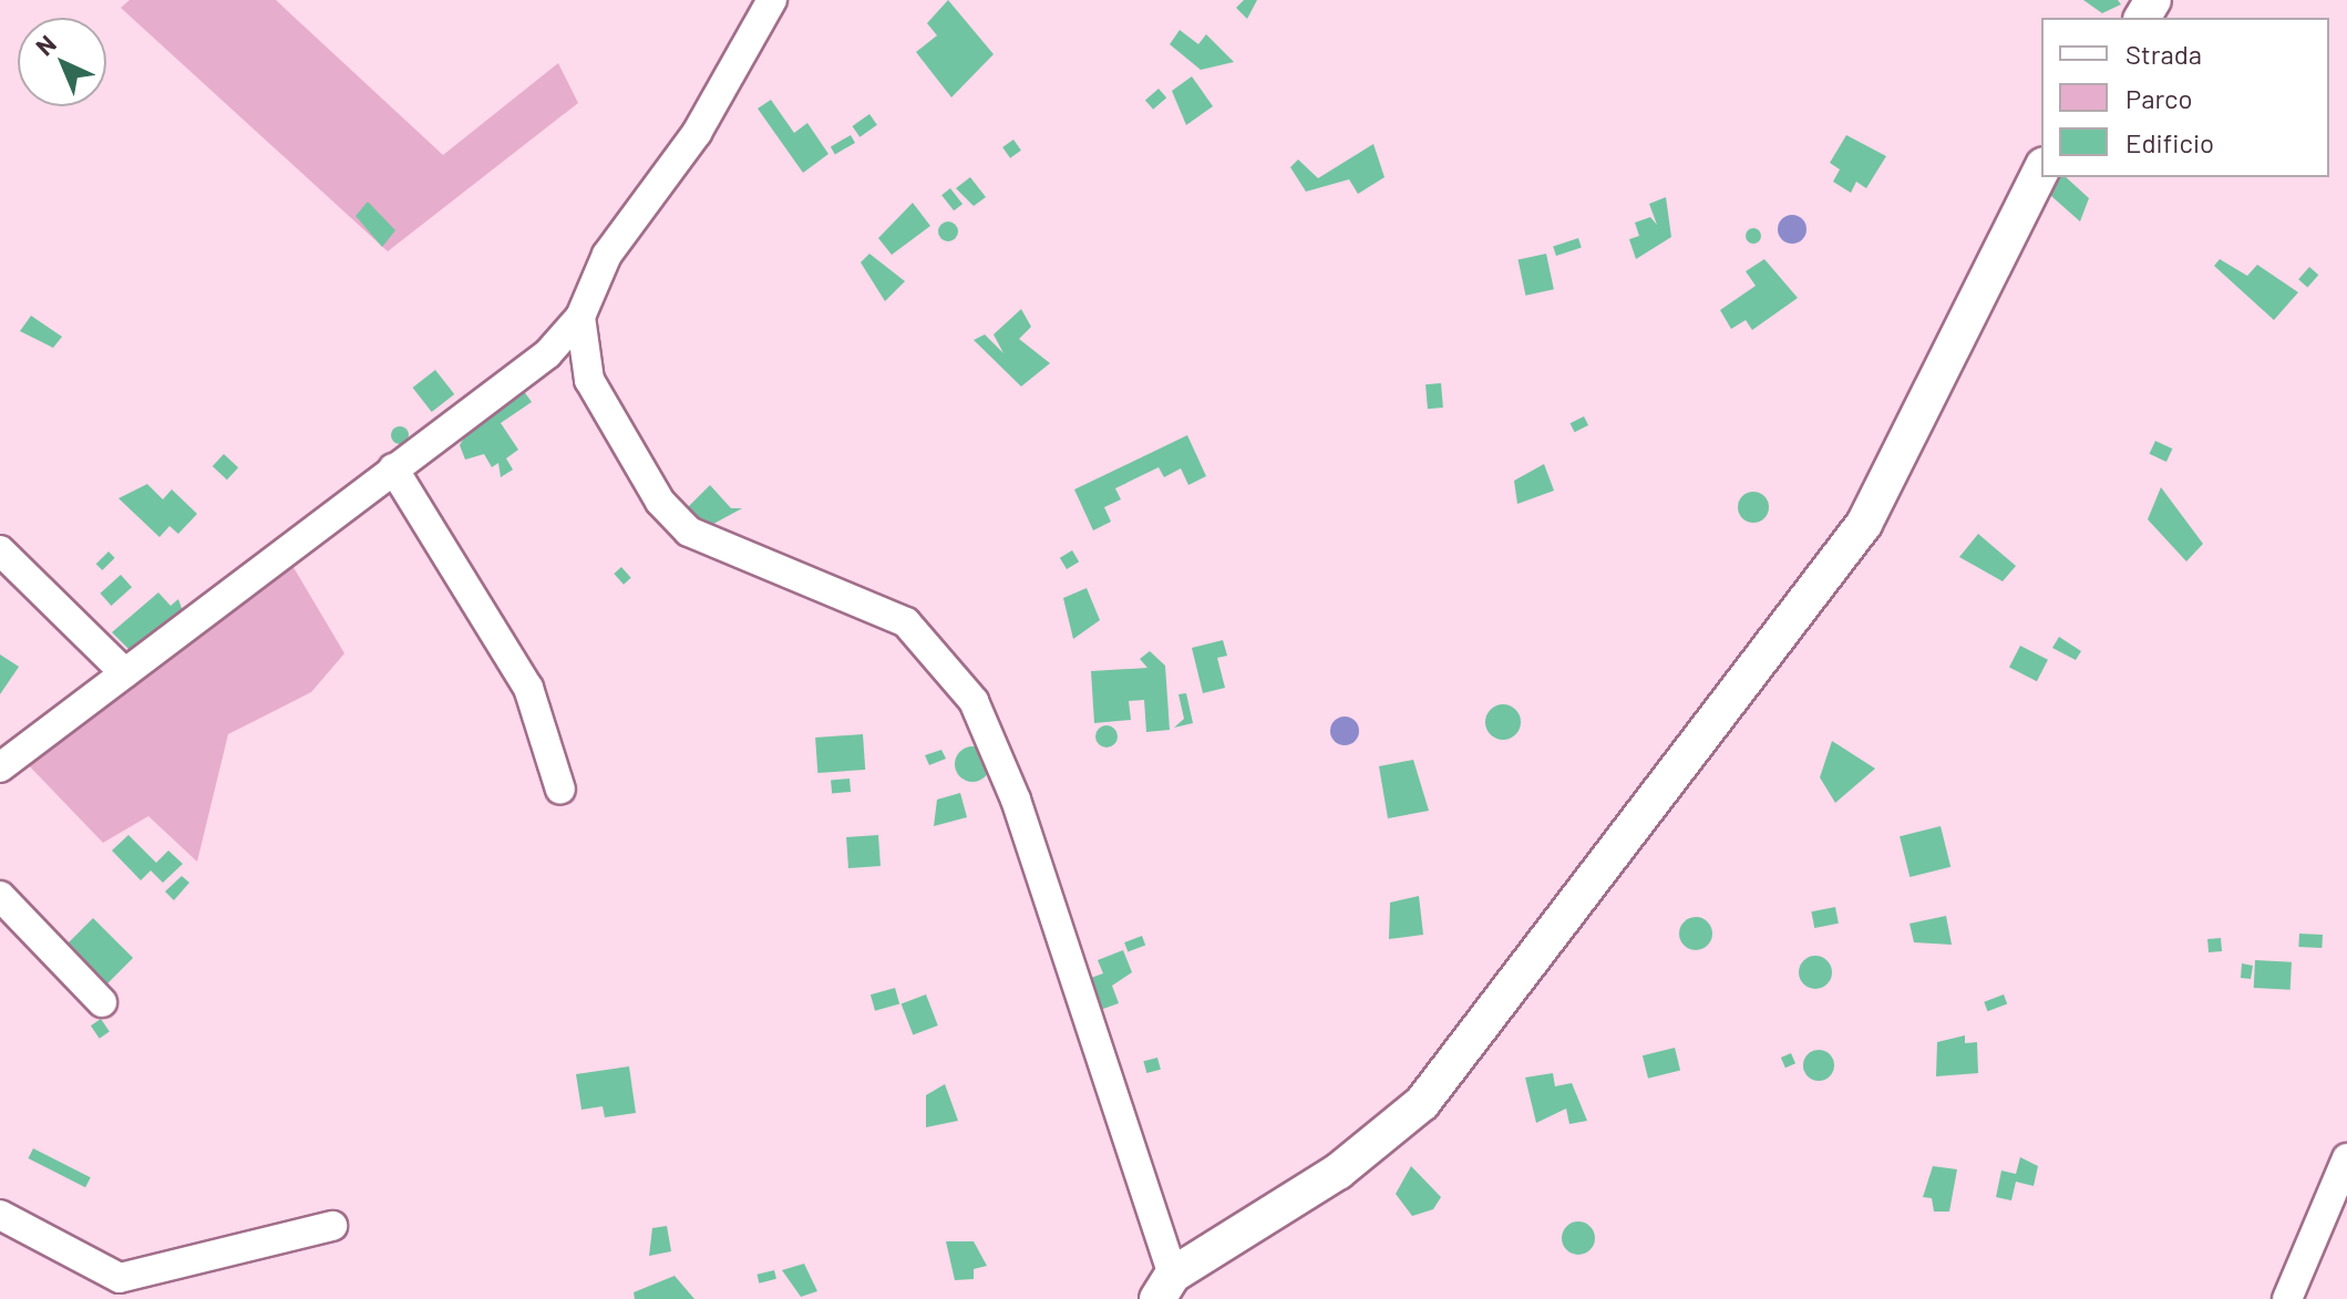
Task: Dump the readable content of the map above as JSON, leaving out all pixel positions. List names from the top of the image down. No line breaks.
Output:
{"legend":["Strada","Parco","Edificio"],"north":"top left"}
